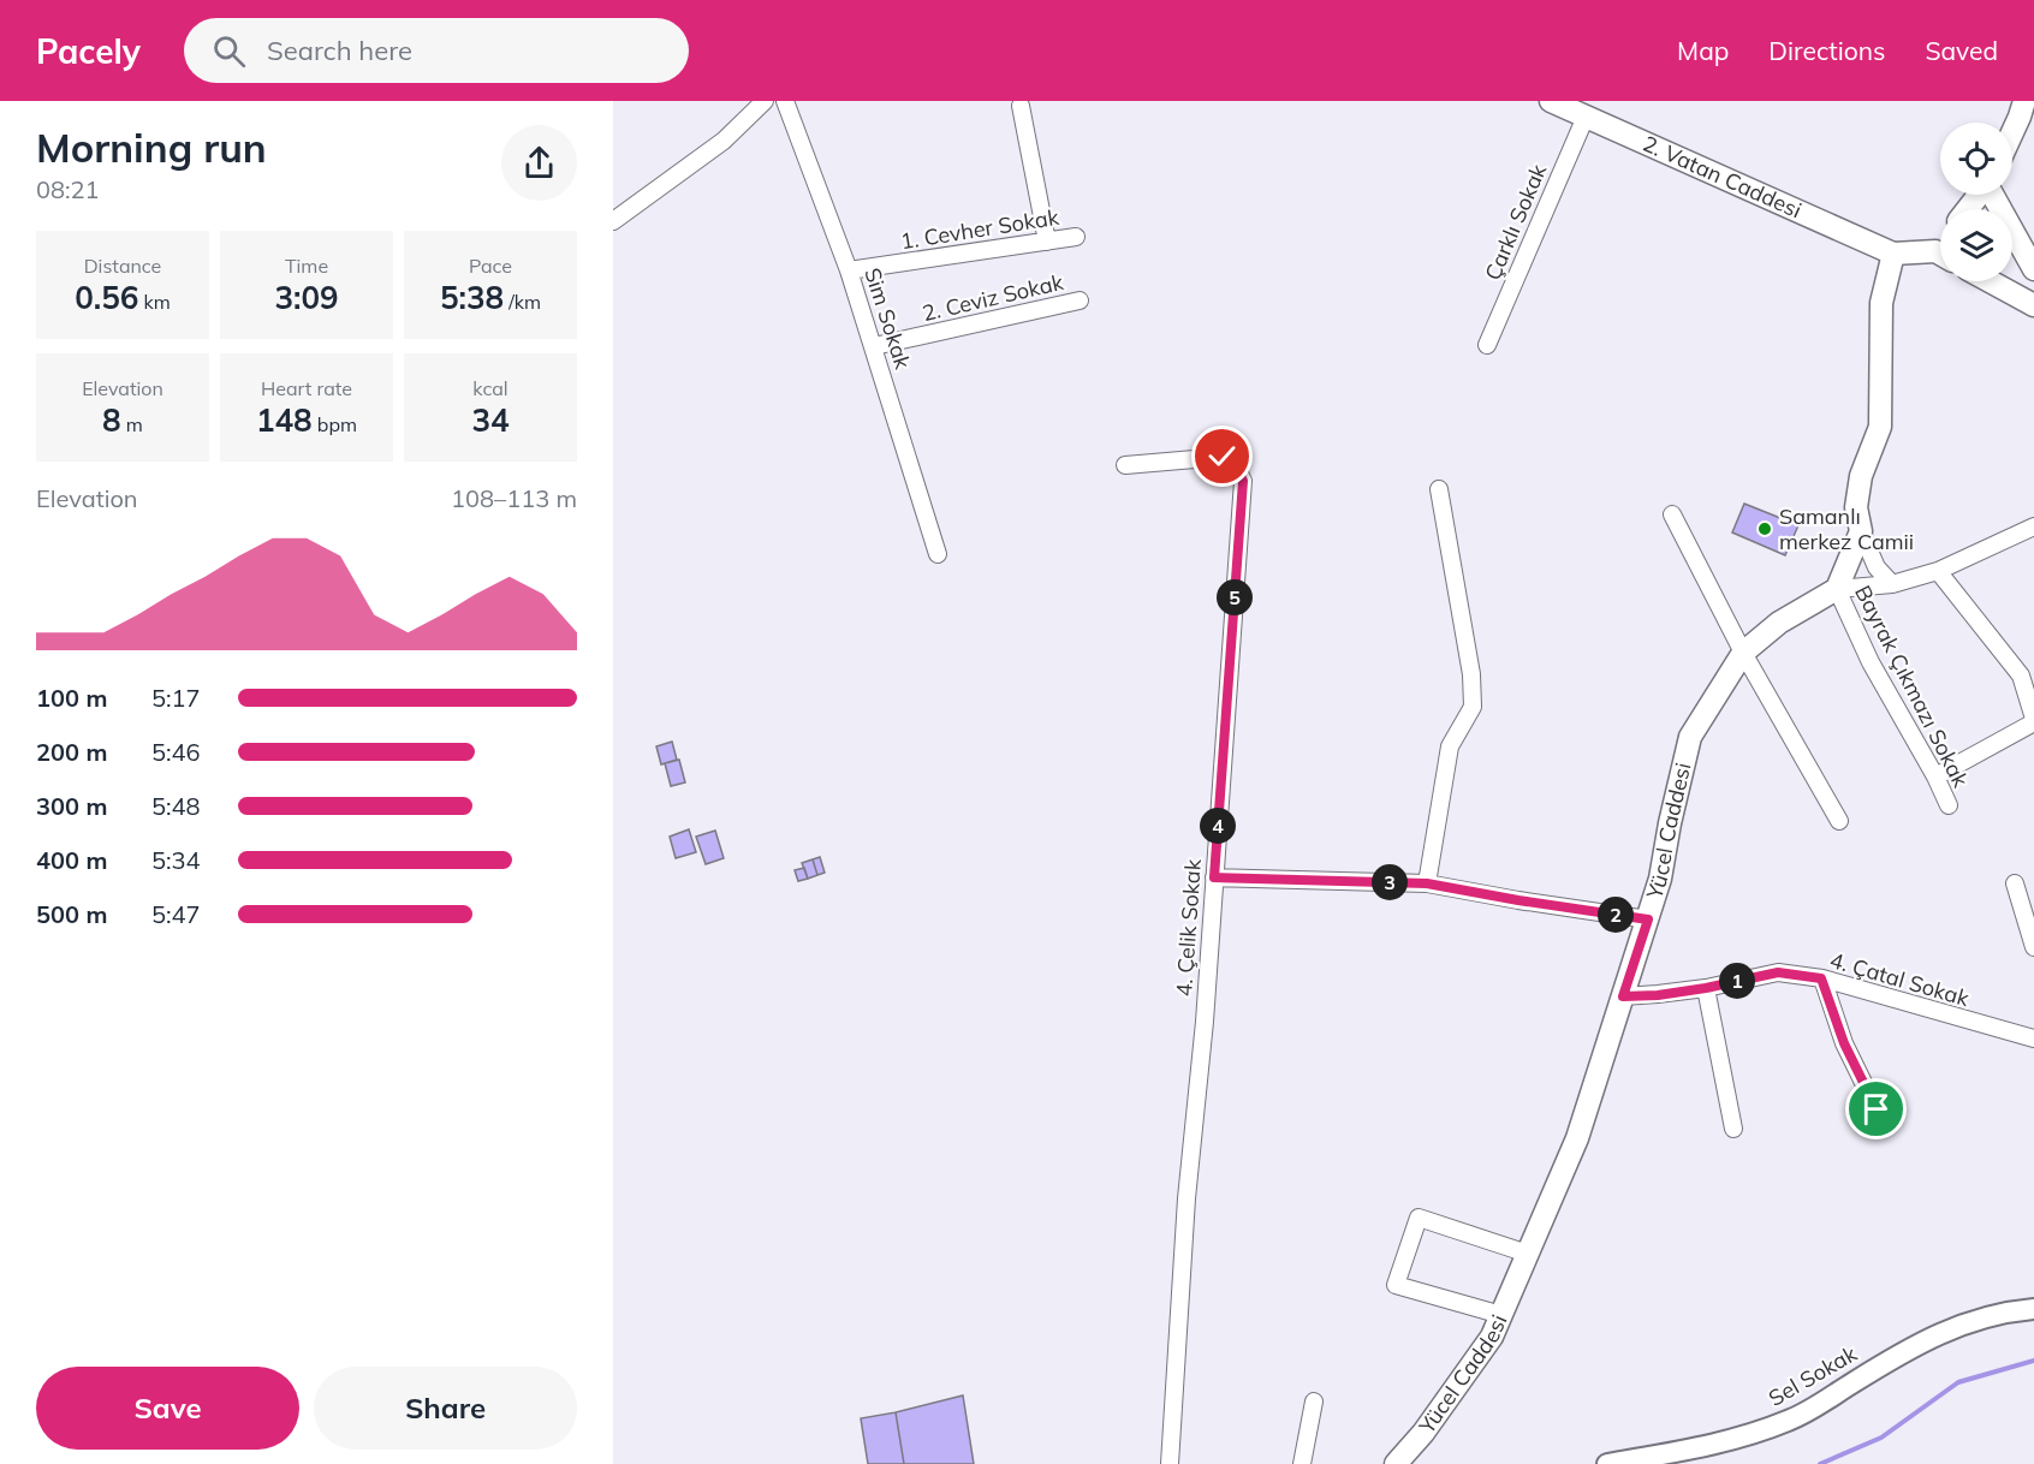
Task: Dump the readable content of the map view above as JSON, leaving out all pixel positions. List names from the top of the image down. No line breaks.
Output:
{"streets":{"main road":["2. Vatan Caddesi","Yücel Caddesi"],"street":["Çarklı Sokak","1. Cevher Sokak","2. Ceviz Sokak","Sim Sokak","Bayrak Çıkmazı Sokak","4. Çelik Sokak","4. Çatal Sokak","Sel Sokak"]},"crossings":[["2. Vatan Caddesi","Çarklı Sokak"],["1. Cevher Sokak","Sim Sokak"],["2. Ceviz Sokak","Sim Sokak"],["Bayrak Çıkmazı Sokak","Yücel Caddesi"],["Yücel Caddesi","4. Çatal Sokak"]],"places":["Samanlı merkez Camii"],"page":{"header":"Pacely","search":"Search here","nav":["Map","Directions","Saved"],"heading":["Morning run","08:21"],"stats":[["Distance","0.56 km"],["Time","3:09"],["Pace","5:38 /km"],["Elevation","8 m"],["Heart rate","148 bpm"],["kcal","34"]],"chart":["Elevation","108–113 m"],"pins":["5","4","3","2","1"],"list":[{"name":"100 m","note":"5:17"},{"name":"200 m","note":"5:46"},{"name":"300 m","note":"5:48"},{"name":"400 m","note":"5:34"},{"name":"500 m","note":"5:47"}],"buttons":["Save","Share"]}}
